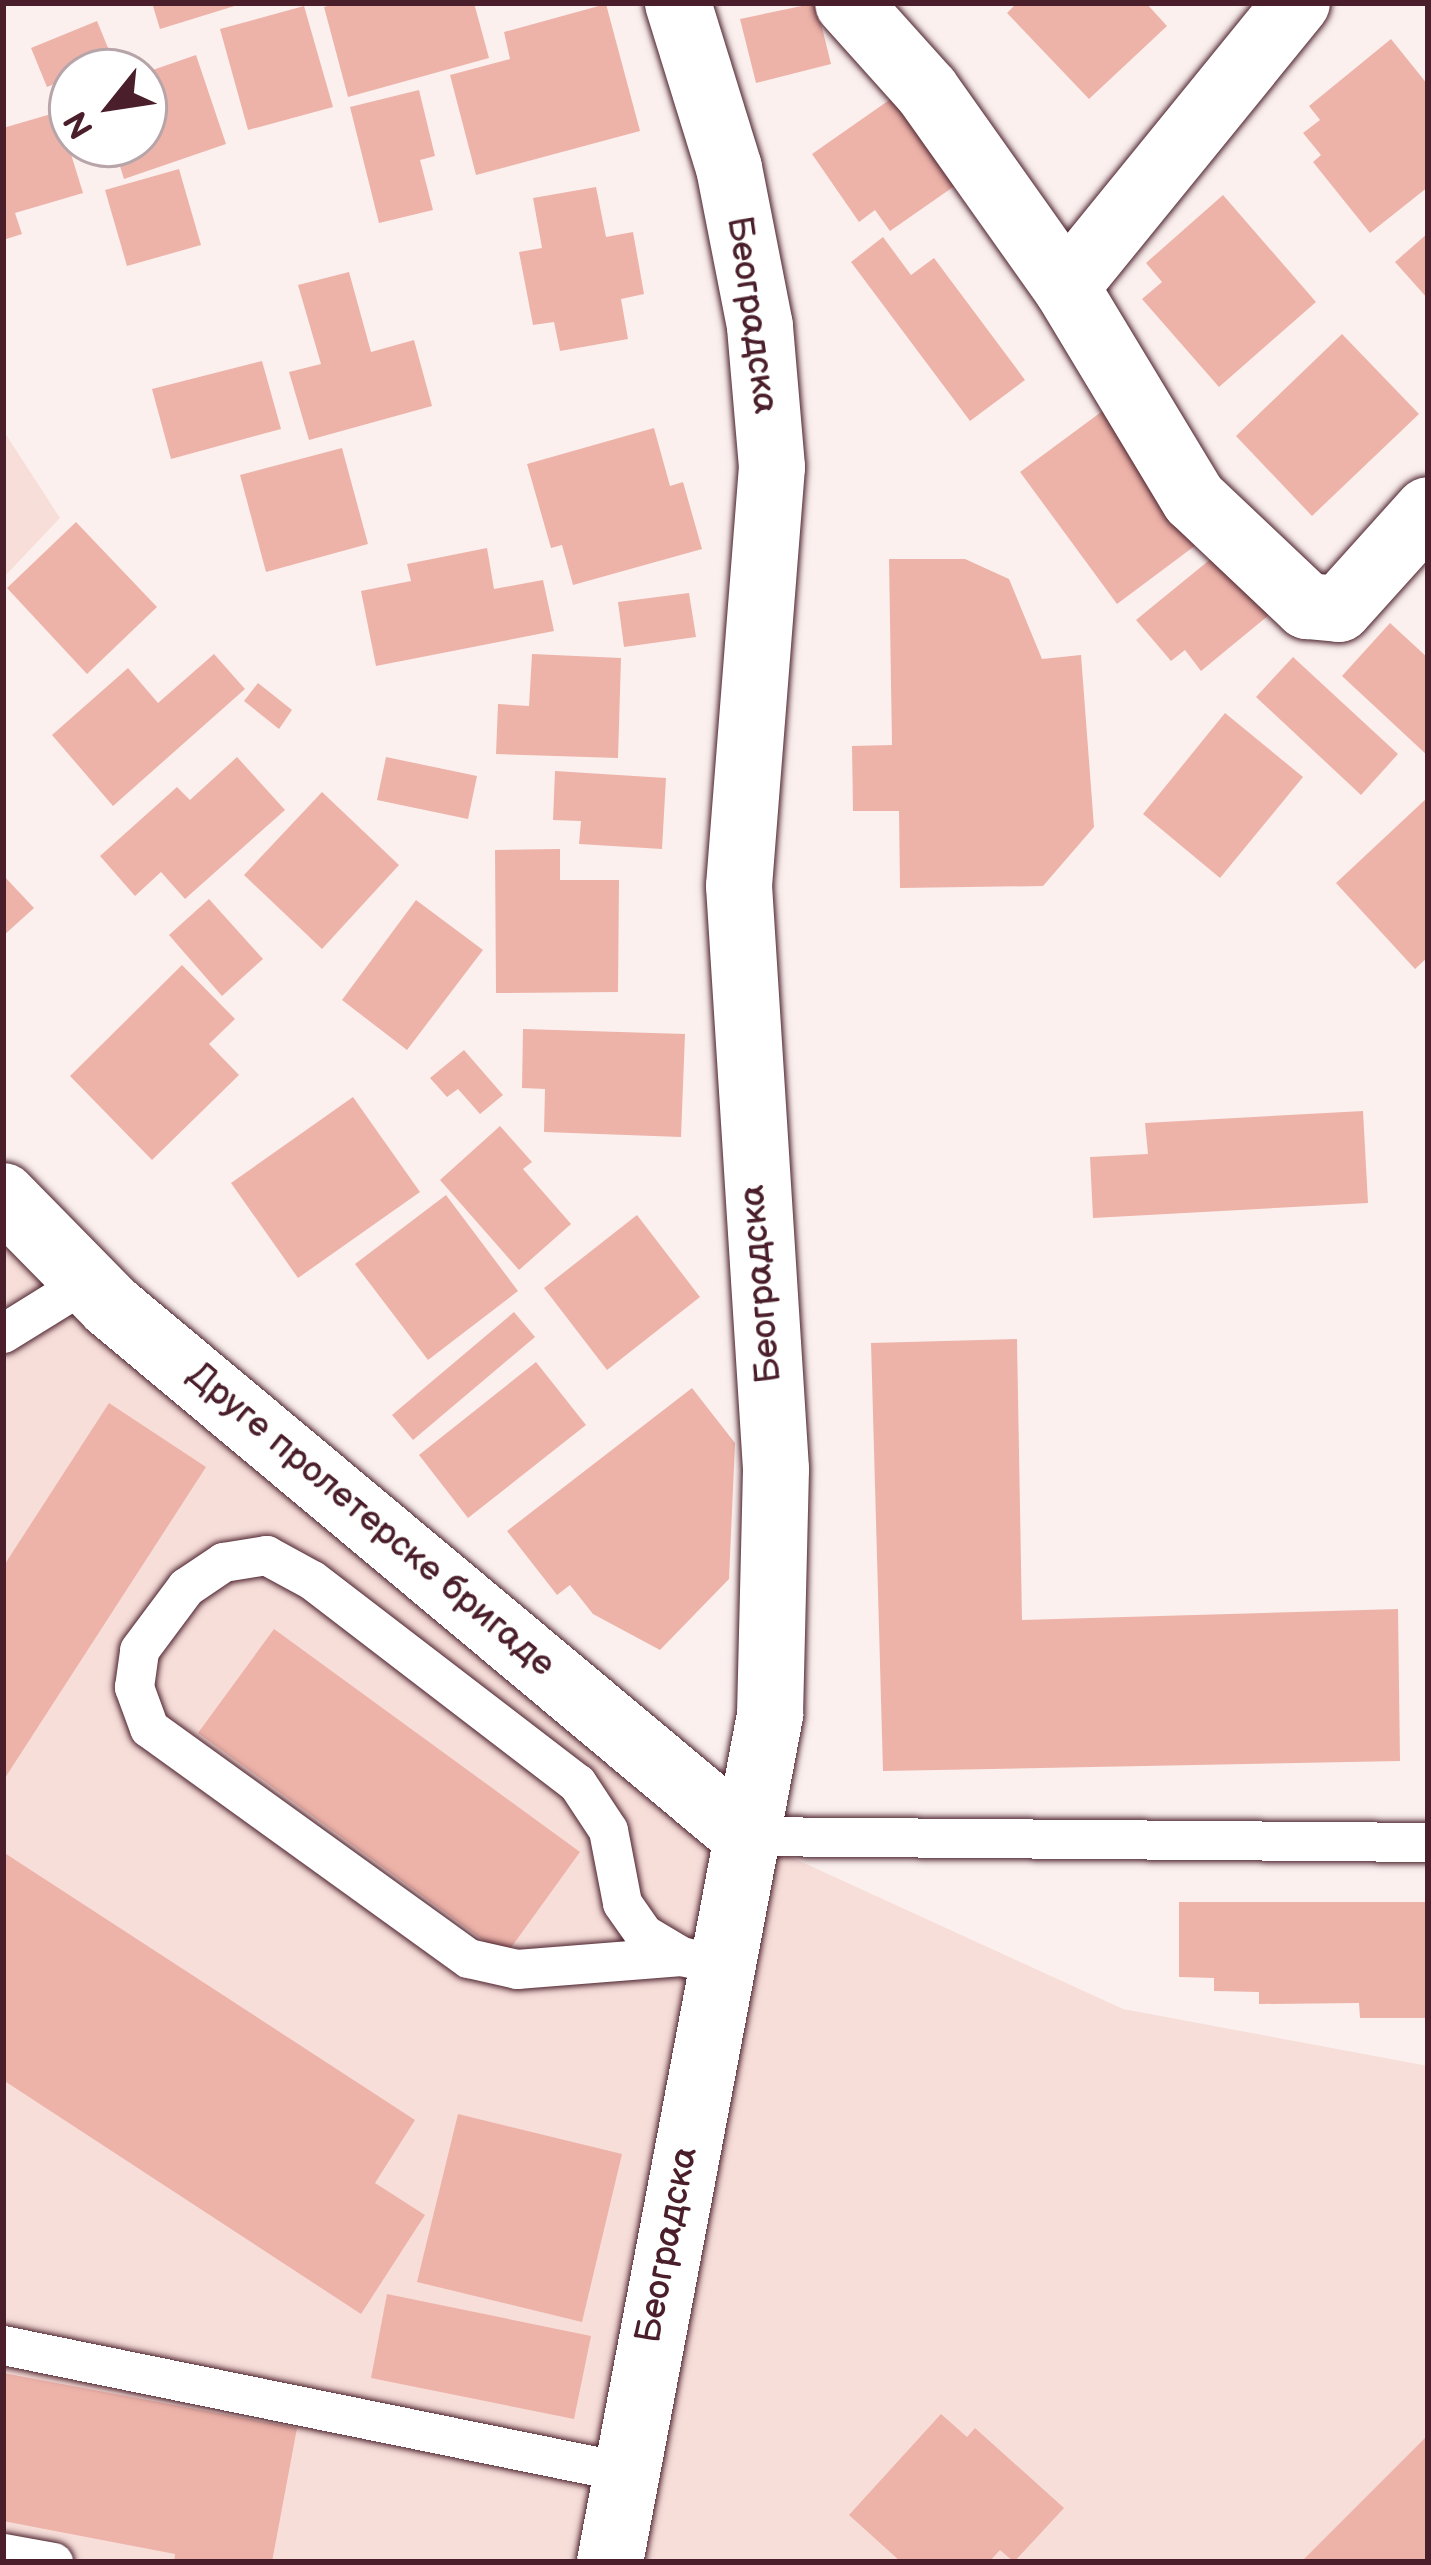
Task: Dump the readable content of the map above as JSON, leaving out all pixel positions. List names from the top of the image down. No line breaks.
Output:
{"streets":{"street":["Београдска","Друге пролетерске бригаде"]},"crossings":[["Београдска","Друге пролетерске бригаде"]],"north":"bottom left"}
